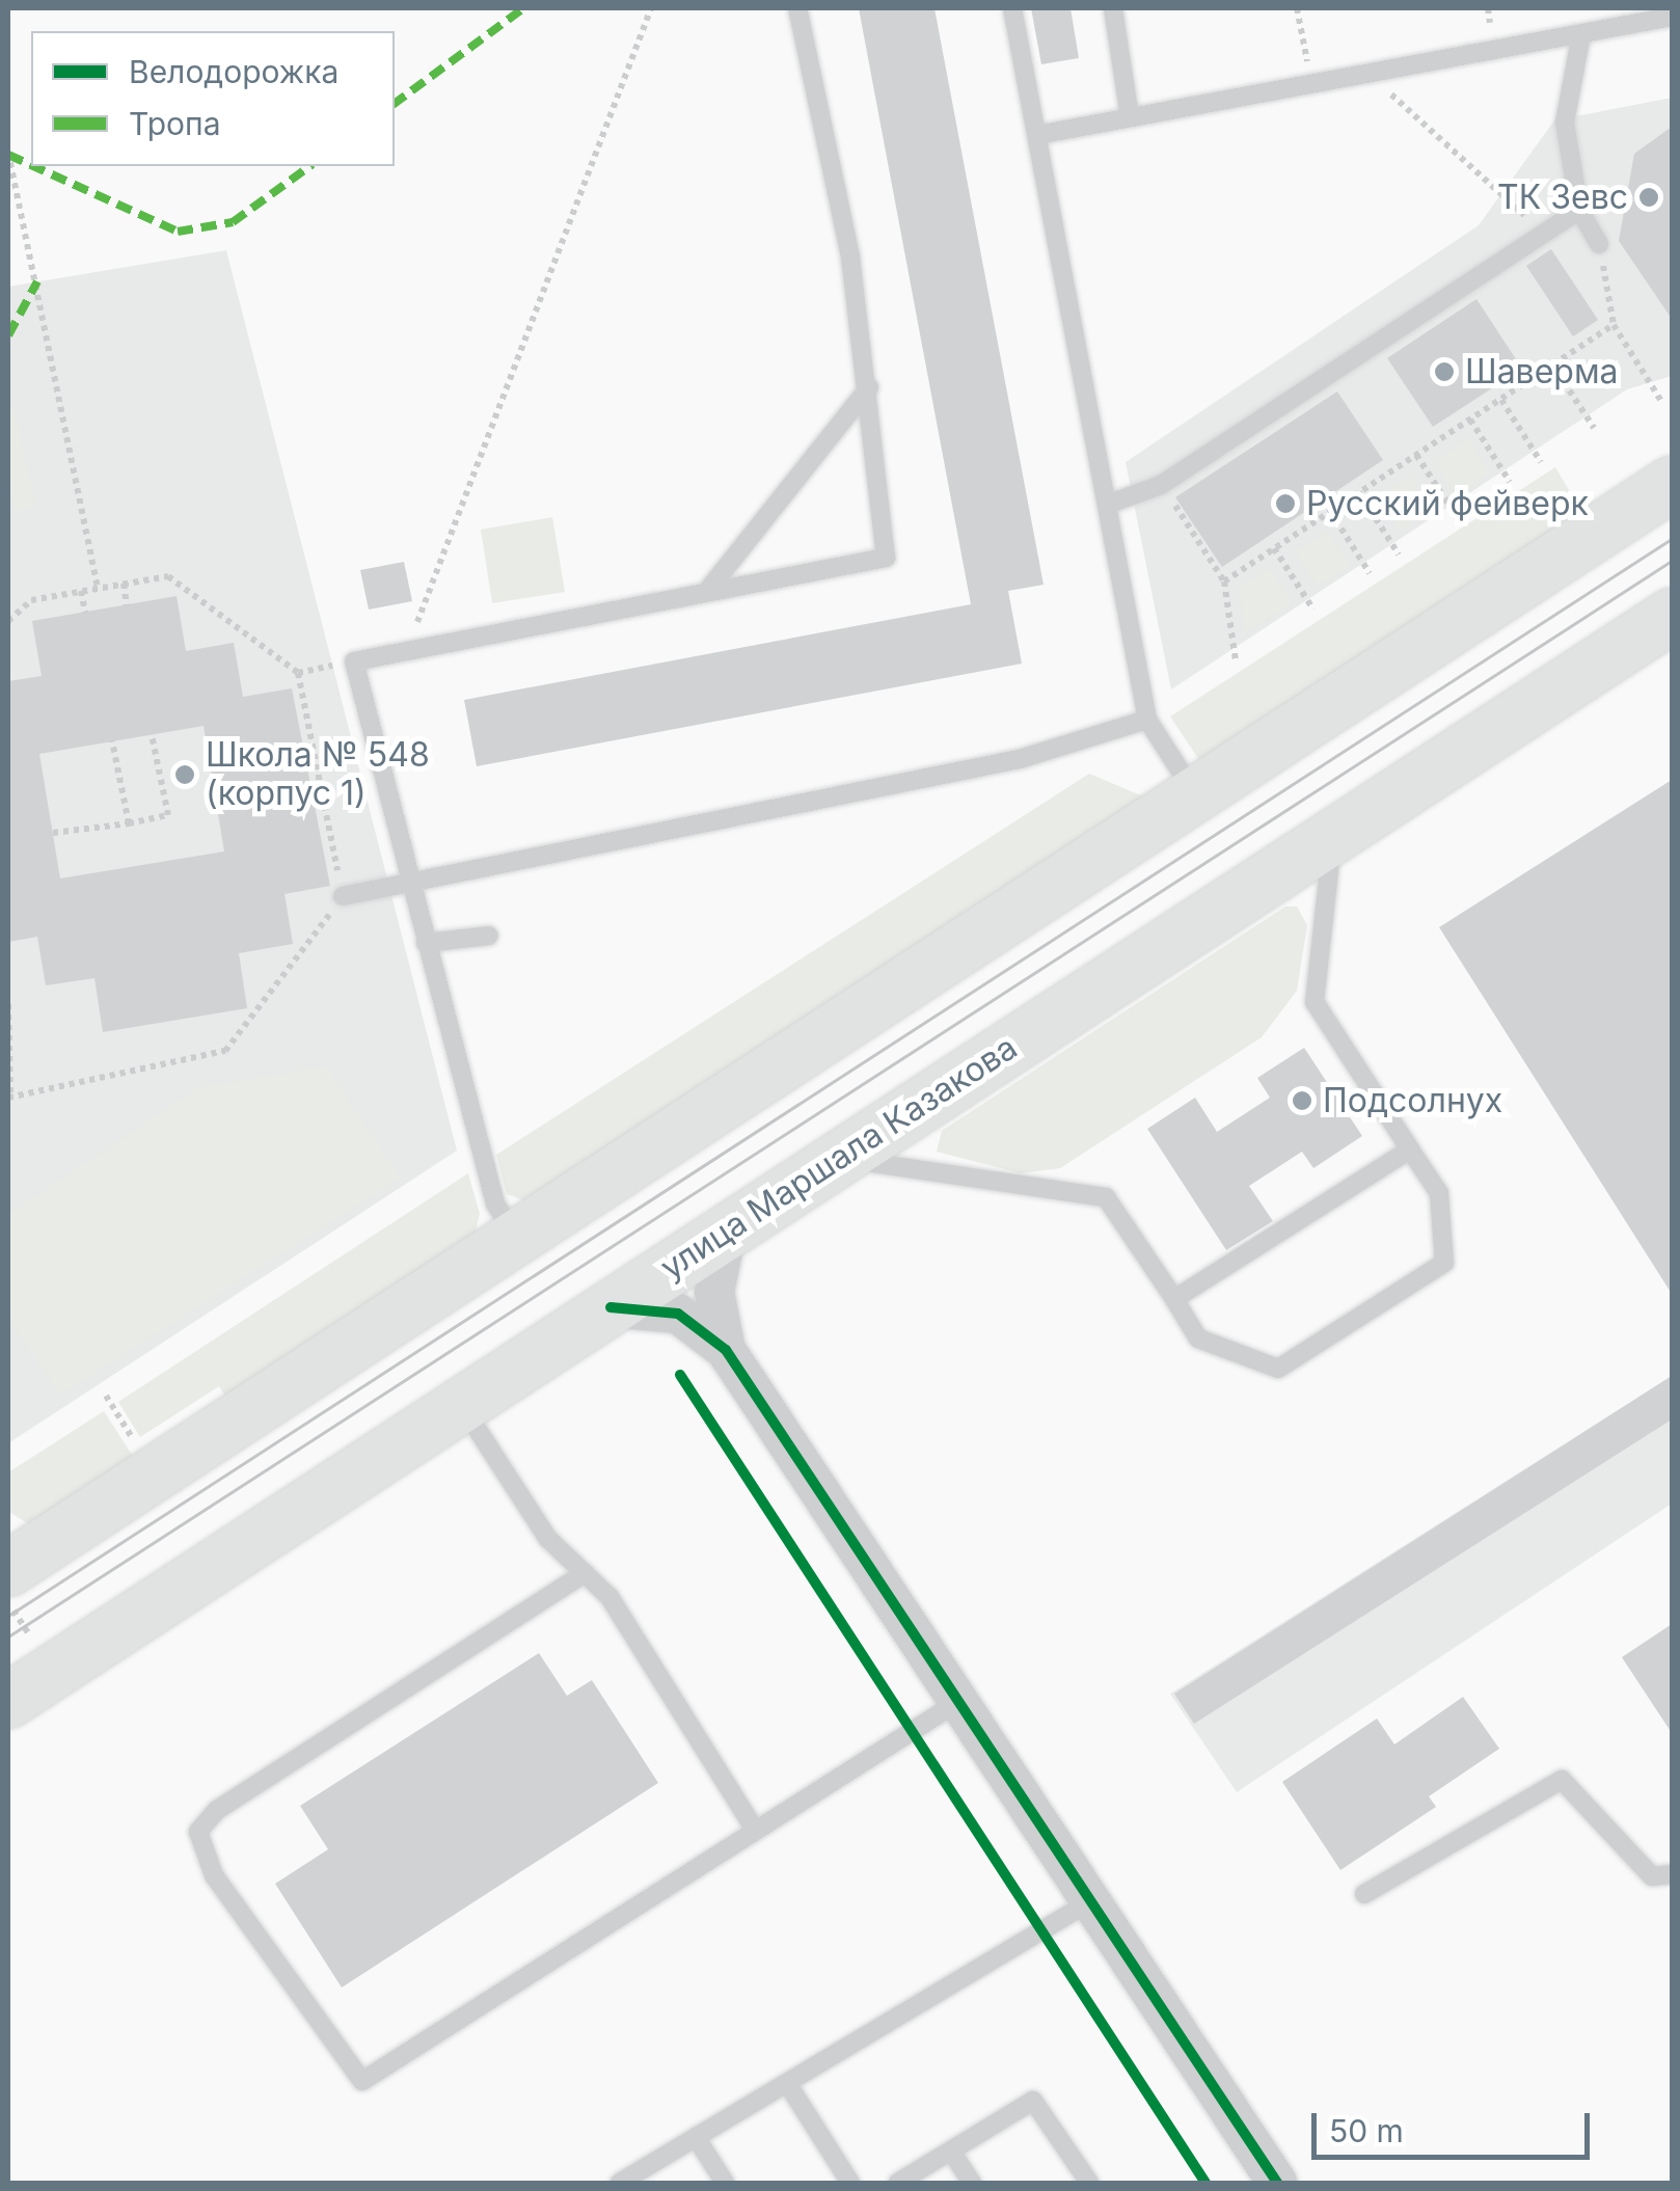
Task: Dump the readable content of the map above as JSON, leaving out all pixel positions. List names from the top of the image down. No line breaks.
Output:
{"streets":{"main road":["улица Маршала Казакова"]},"places":["ТК Зевс","Шаверма","Русский фейверк","Школа № 548 (корпус 1)","Подсолнух"],"legend":["Велодорожка","Тропа"],"scale_bar":"50 m"}
